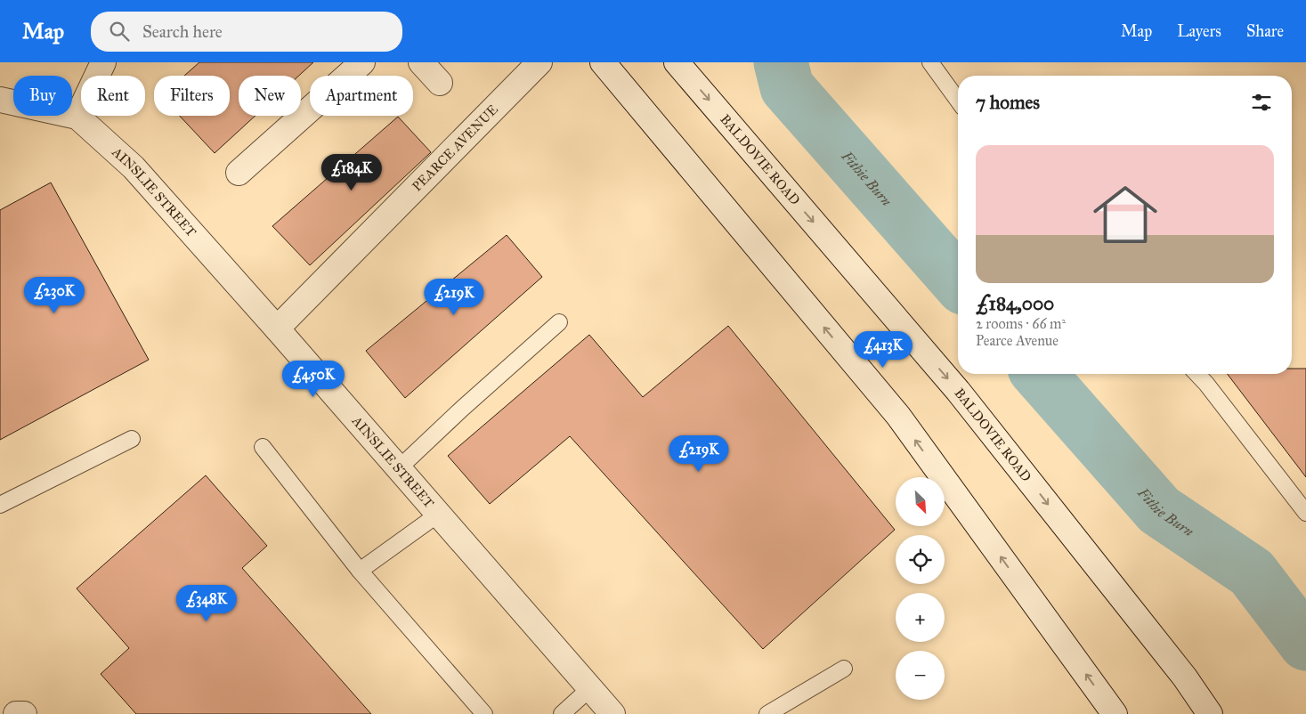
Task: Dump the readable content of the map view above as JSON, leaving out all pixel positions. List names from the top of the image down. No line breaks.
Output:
{"streets":{"main road":["PEARCE AVENUE","BALDOVIE ROAD","AINSLIE STREET"]},"crossings":[["PEARCE AVENUE","AINSLIE STREET"]],"water":["Fithie Burn"],"north":"bottom right","page":{"header":"Map","search":"Search here","nav":["Map","Layers","Share"],"chip":["Buy","Rent","Filters","New","Apartment"],"heading":"7 homes","list":[{"name":"£184,000","note":"2 rooms · 66 m² · Pearce Avenue"}],"price":["£184K","£230K","£219K","£413K","£450K","£219K","£348K"],"map_buttons":["+","−"]}}
